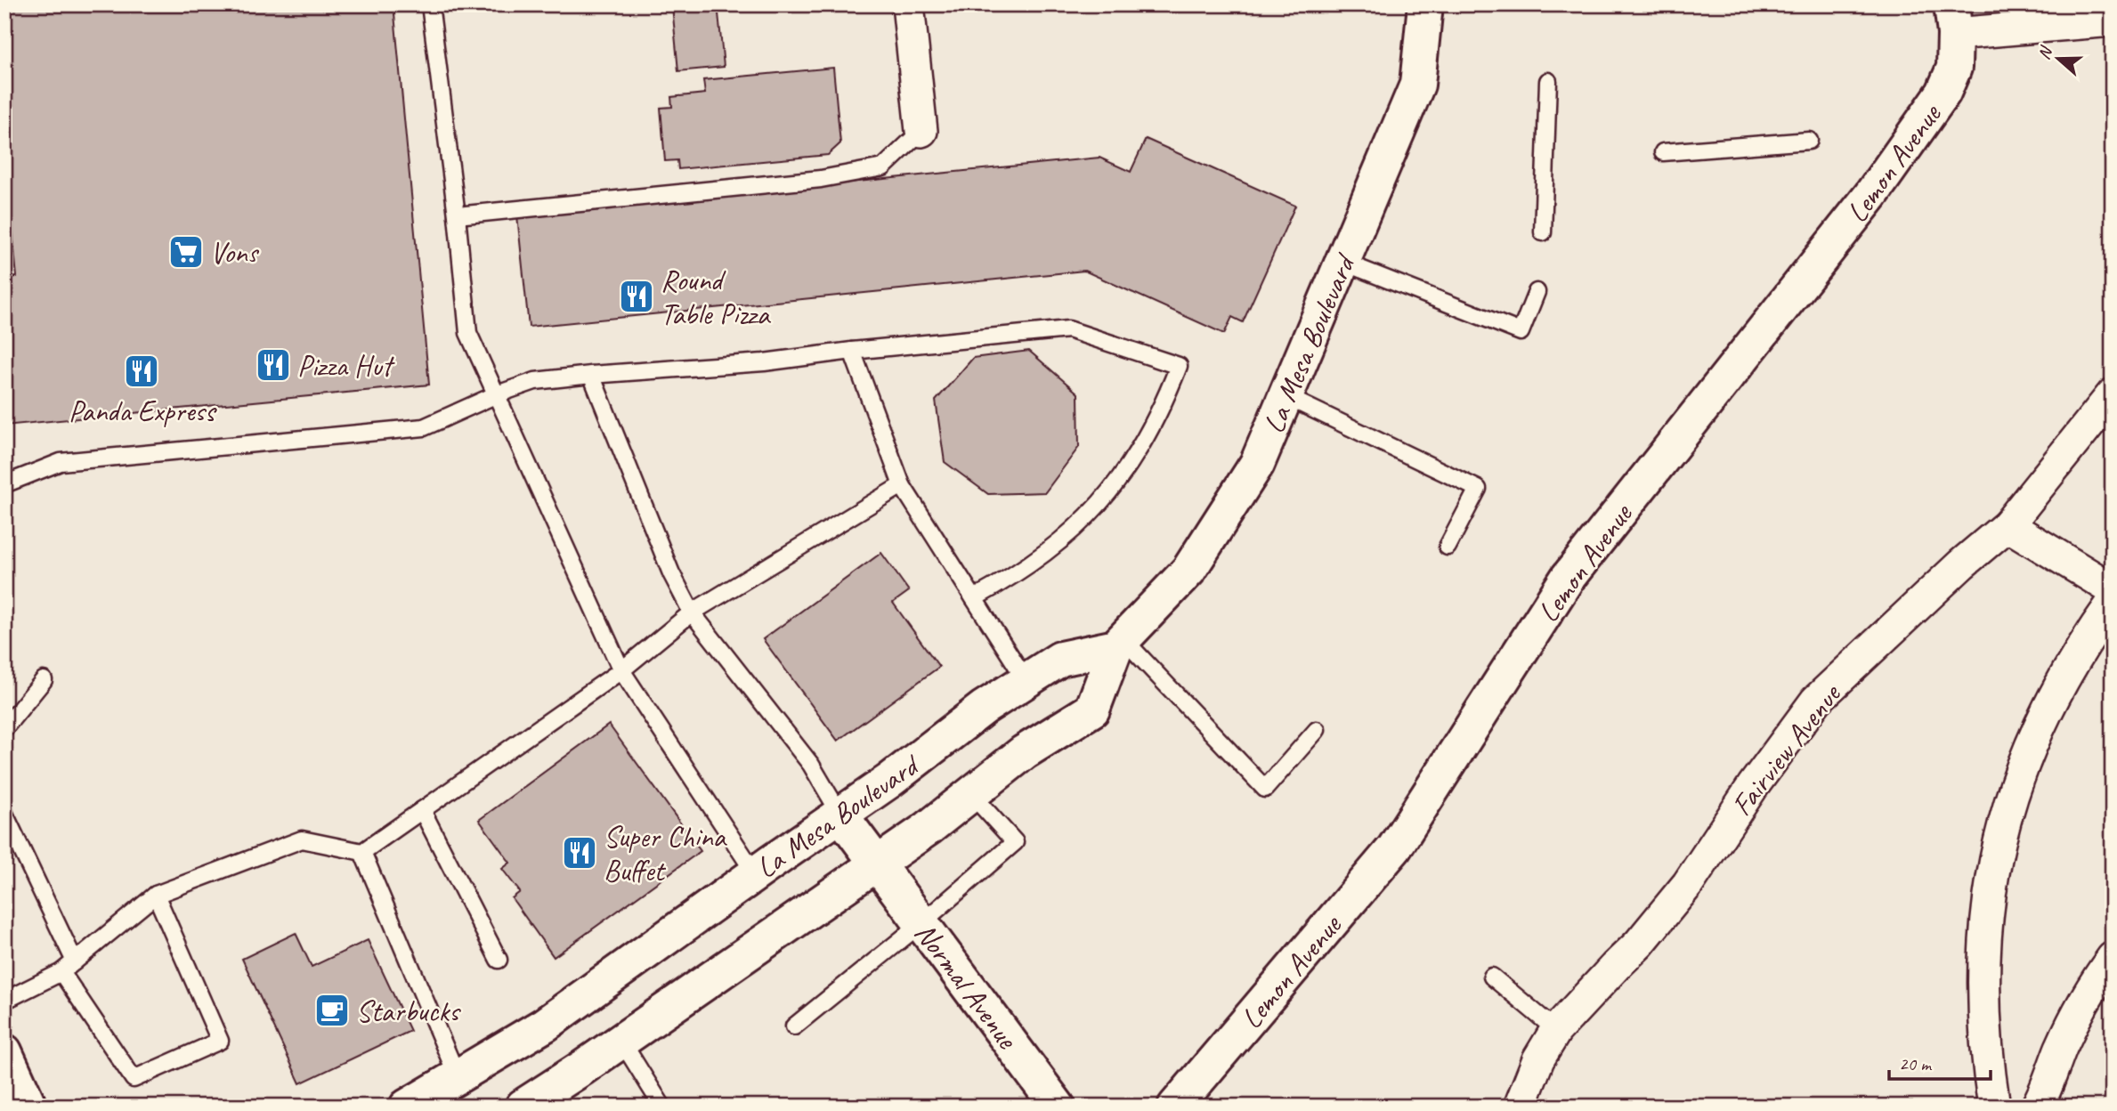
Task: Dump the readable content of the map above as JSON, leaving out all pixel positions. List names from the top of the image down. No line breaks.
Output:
{"streets":{"main road":["Lemon Avenue","La Mesa Boulevard","Normal Avenue"],"street":["Fairview Avenue"]},"crossings":[["La Mesa Boulevard","Normal Avenue"]],"places":{"supermarket":["Vons"],"restaurant":["Round Table Pizza","Pizza Hut","Panda Express","Super China Buffet"],"cafe":["Starbucks"]},"scale_bar":"20 m","north":"left"}
